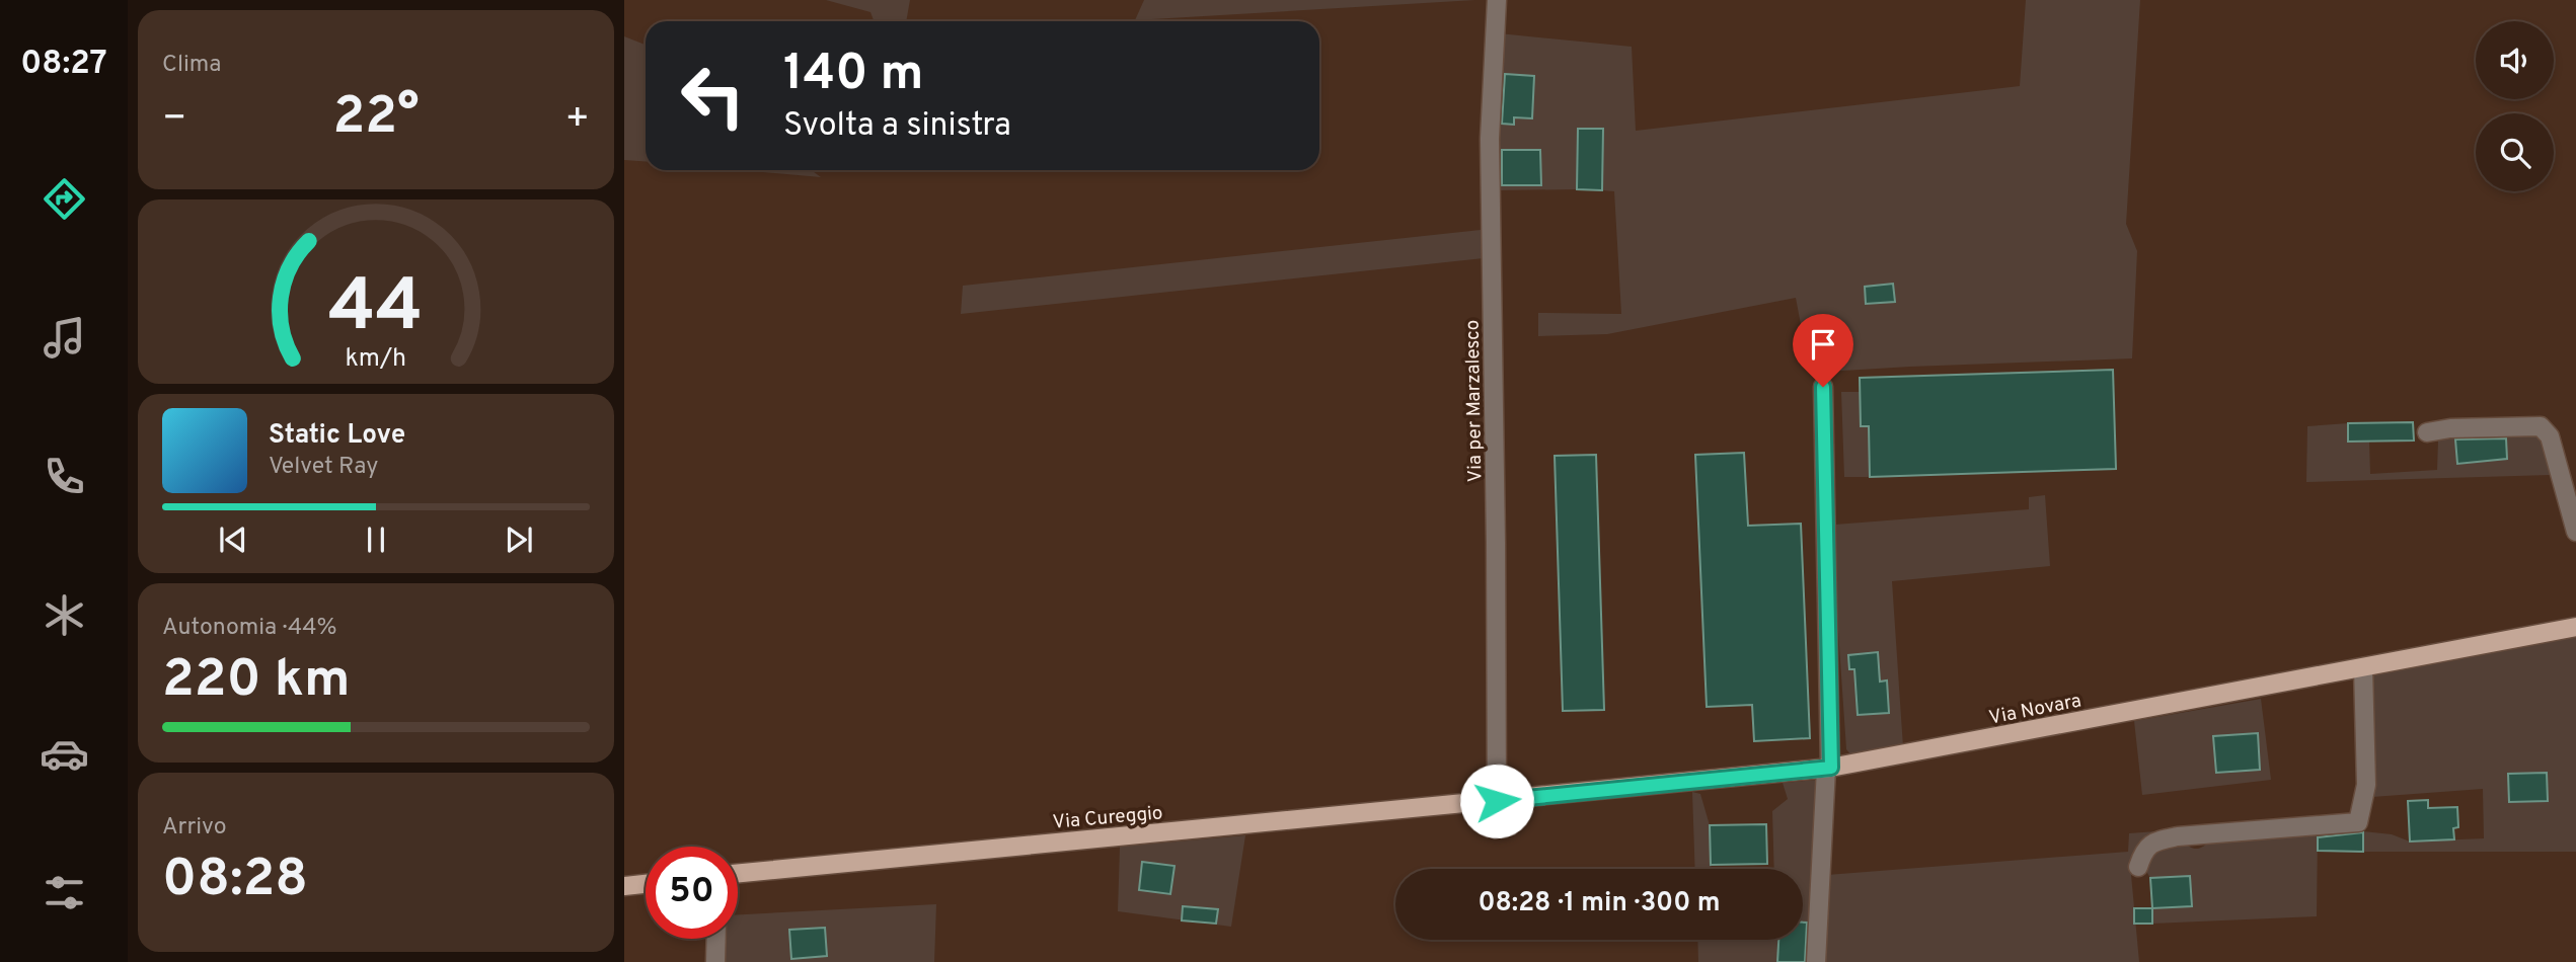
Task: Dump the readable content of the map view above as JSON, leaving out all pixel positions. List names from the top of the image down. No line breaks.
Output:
{"streets":{"main road":["Via Novara","Via Cureggio"],"street":["Via per Marzalesco"]},"crossings":[["Via per Marzalesco","Via Novara"],["Via per Marzalesco","Via Cureggio"],["Via Novara","Via Cureggio"]],"page":{"tabs":"08:27","tile":["Clima",["Autonomia · 44%","220 km"],["Arrivo","08:28"]],"turn":["140 m","Svolta a sinistra"],"heat":["−","22°","+"],"song":["Static Love","Velvet Ray"],"limit":"50","trip":"08:28 · 1 min · 300 m","gauge":["44","km/h"]}}
